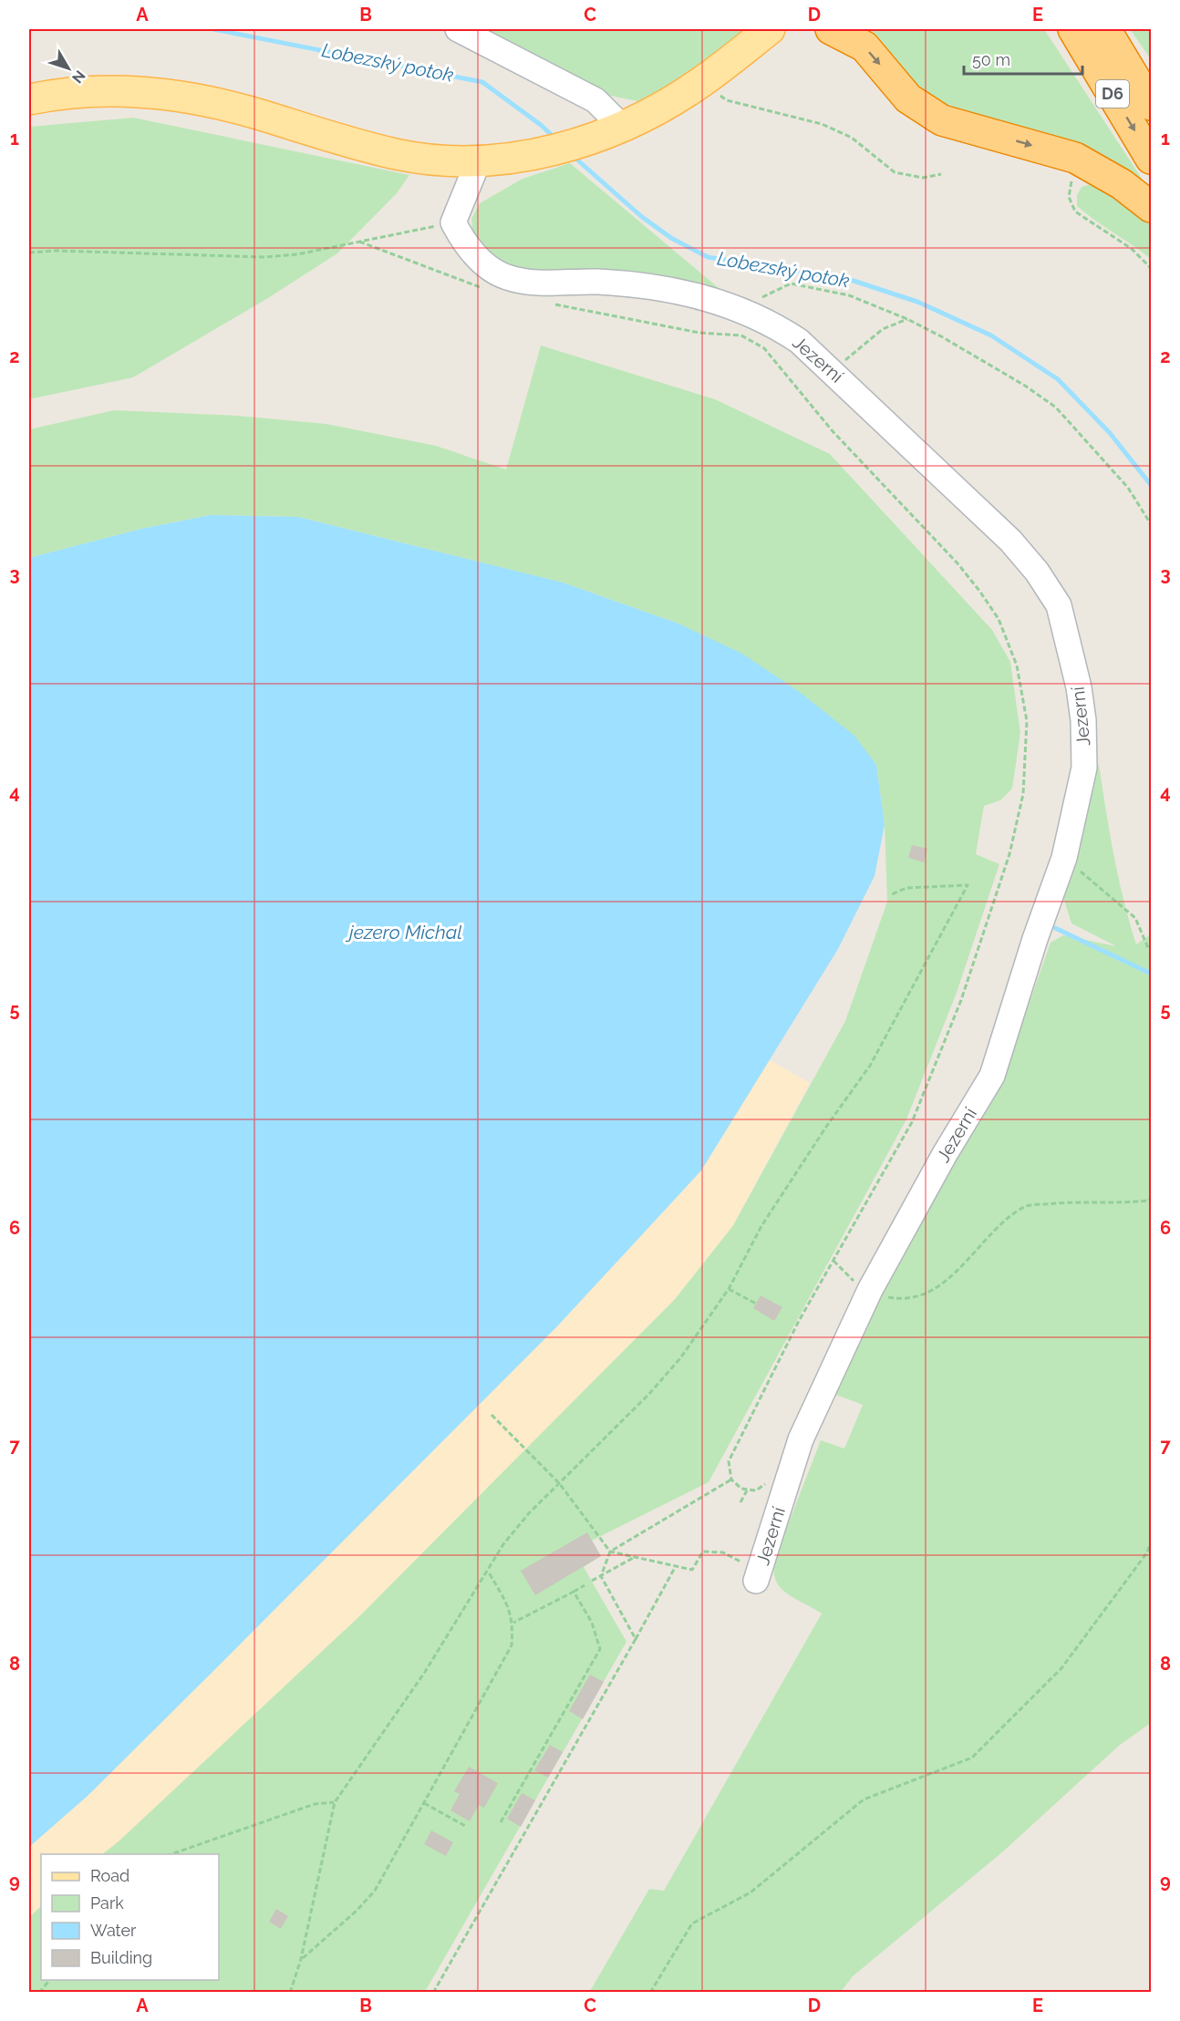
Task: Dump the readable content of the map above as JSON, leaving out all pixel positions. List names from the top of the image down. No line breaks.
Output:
{"streets":{"highway":["D6"],"lane":["Jezerní"]},"water":["Lobezský potok","jezero Michal"],"legend":["Road","Park","Water","Building"],"scale_bar":"50 m","north":"bottom right","grid":{"columns":["A","B","C","D","E"],"rows":["1","2","3","4","5","6","7","8","9"]}}
